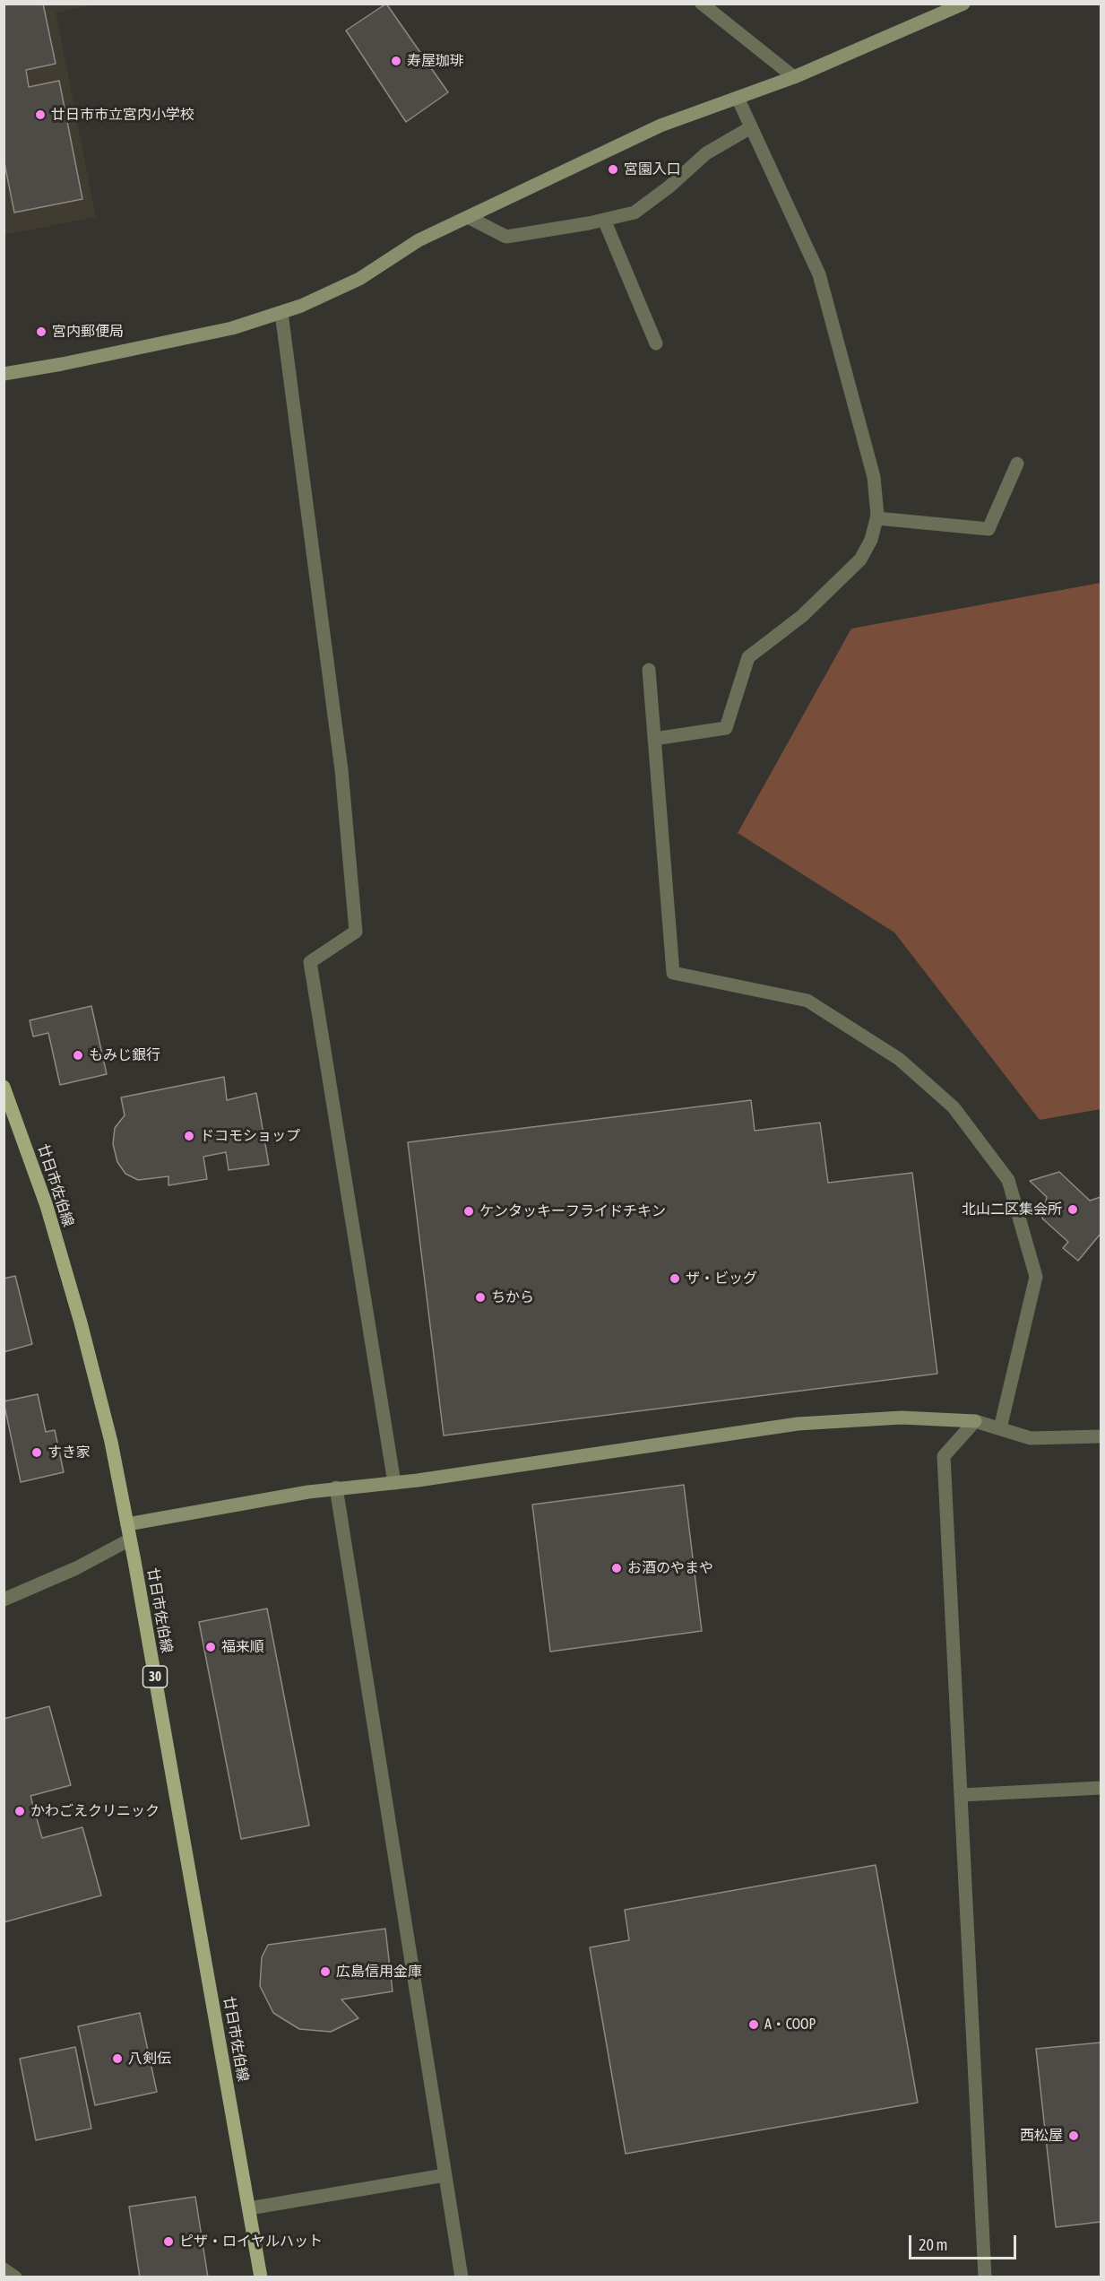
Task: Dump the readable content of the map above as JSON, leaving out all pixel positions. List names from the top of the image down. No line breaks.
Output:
{"streets":{"main road":["廿日市佐伯線","30"]},"places":["寿屋珈琲","廿日市市立宮内小学校","宮園入口","宮内郵便局","もみじ銀行","ドコモショップ","北山二区集会所","ケンタッキーフライドチキン","ザ・ビッグ","ちから","すき家","お酒のやまや","福来順","かわごえクリニック","広島信用金庫","A・COOP","八剣伝","西松屋","ピザ・ロイヤルハット"],"scale_bar":"20 m"}
